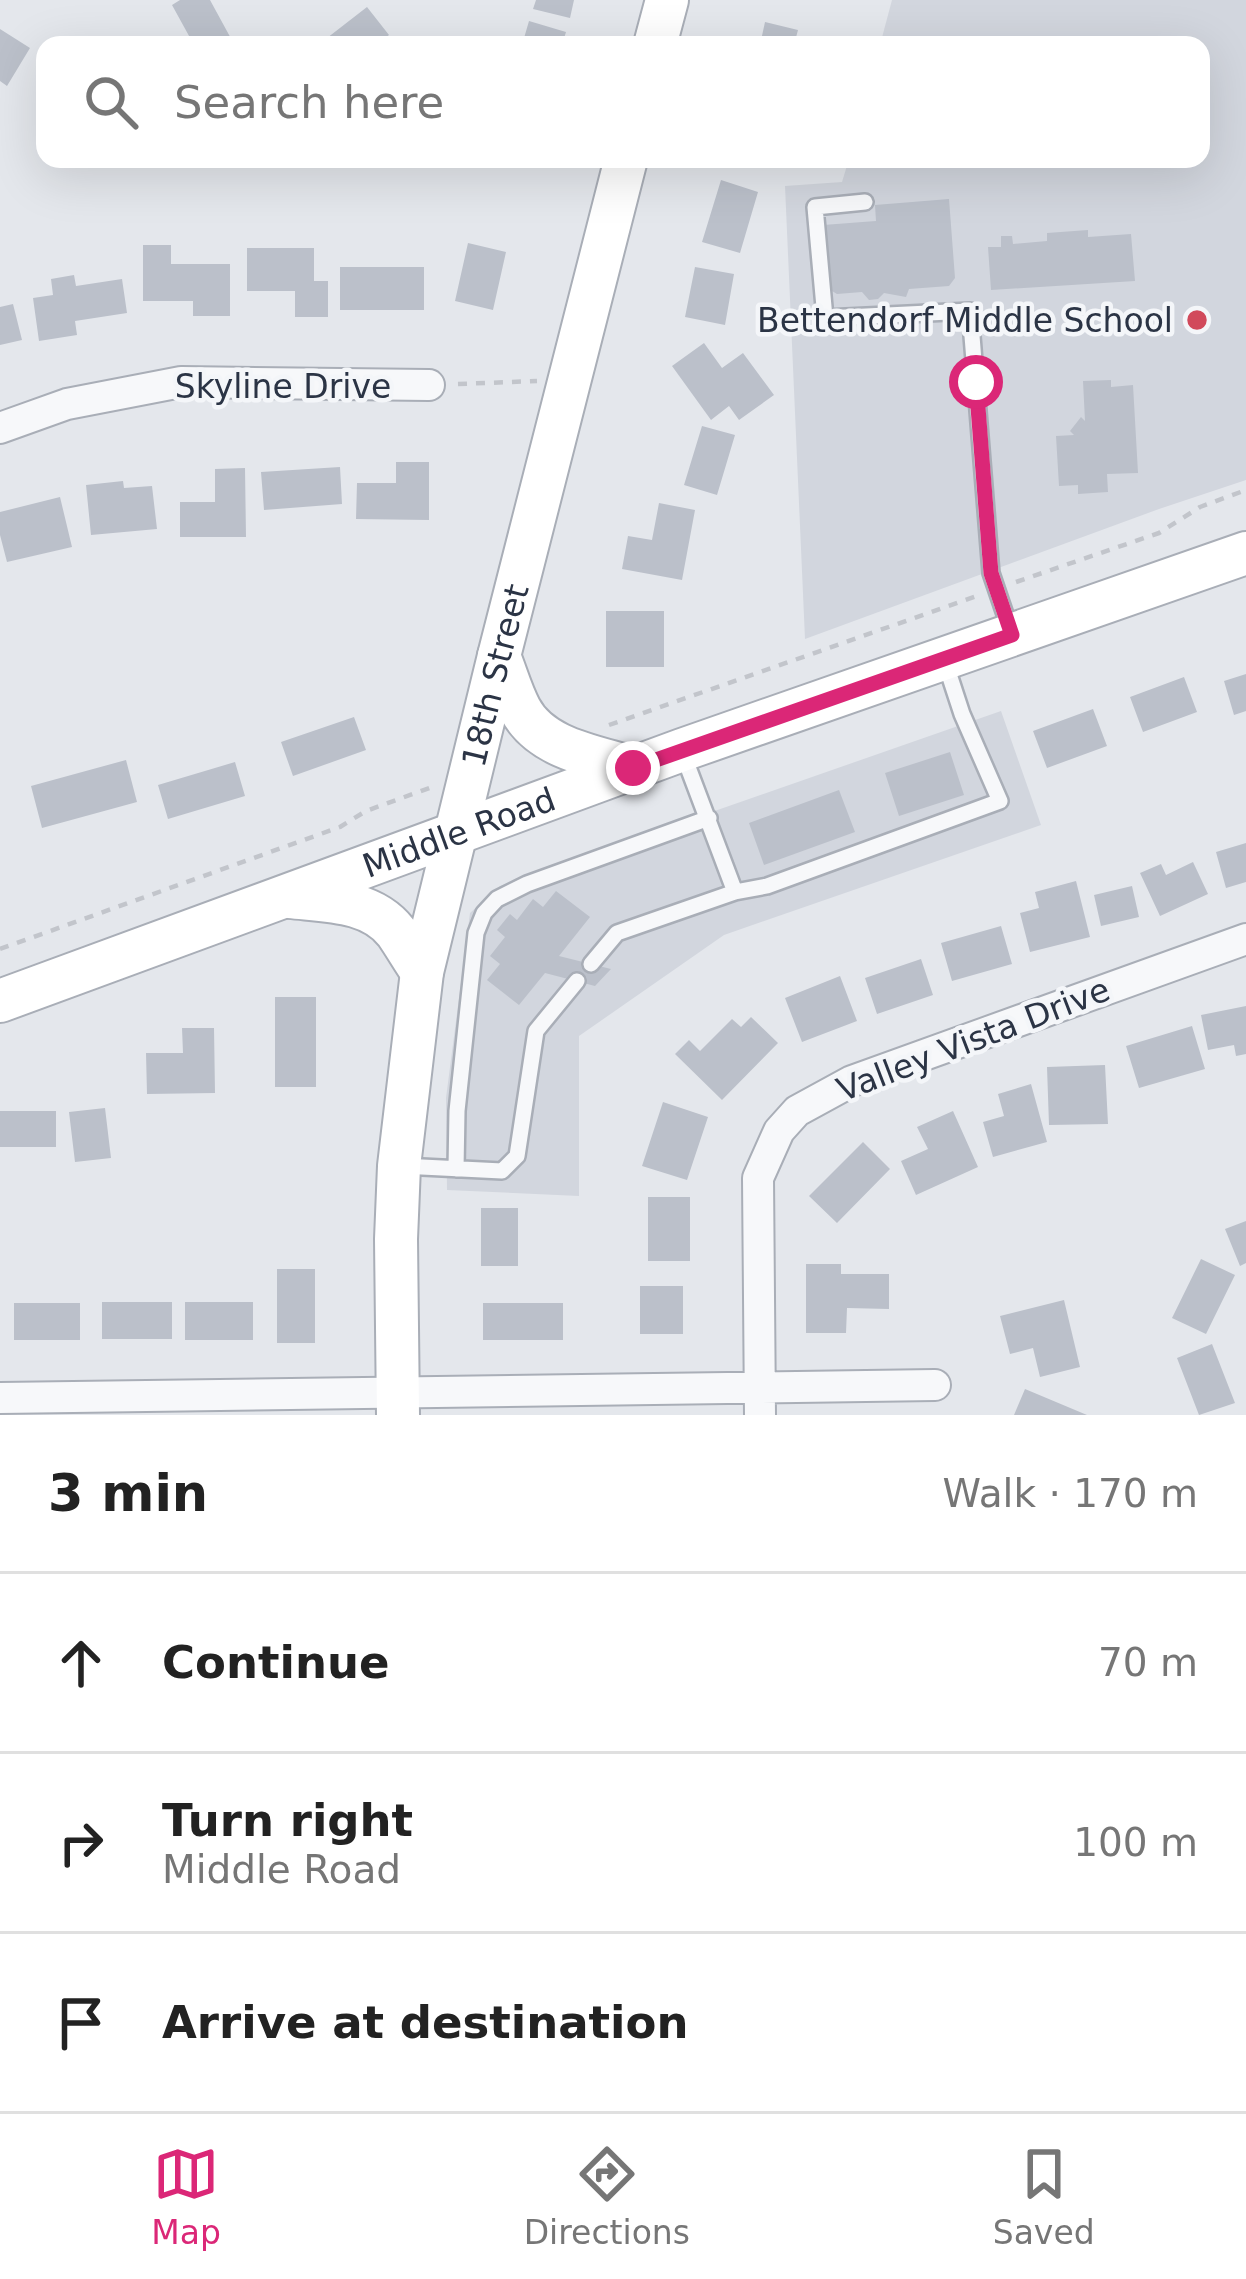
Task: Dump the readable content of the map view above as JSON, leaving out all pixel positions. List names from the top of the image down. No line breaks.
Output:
{"streets":{"main road":["18th Street","Middle Road"],"street":["Skyline Drive","Valley Vista Drive"]},"crossings":[["18th Street","Middle Road"]],"places":["Bettendorf Middle School"],"page":{"search":"Search here","heading":["3 min","Walk · 170 m"],"list":[["Continue","70 m"],["Turn right","Middle Road","100 m"],"Arrive at destination"],"nav":["Map","Directions","Saved"]}}
